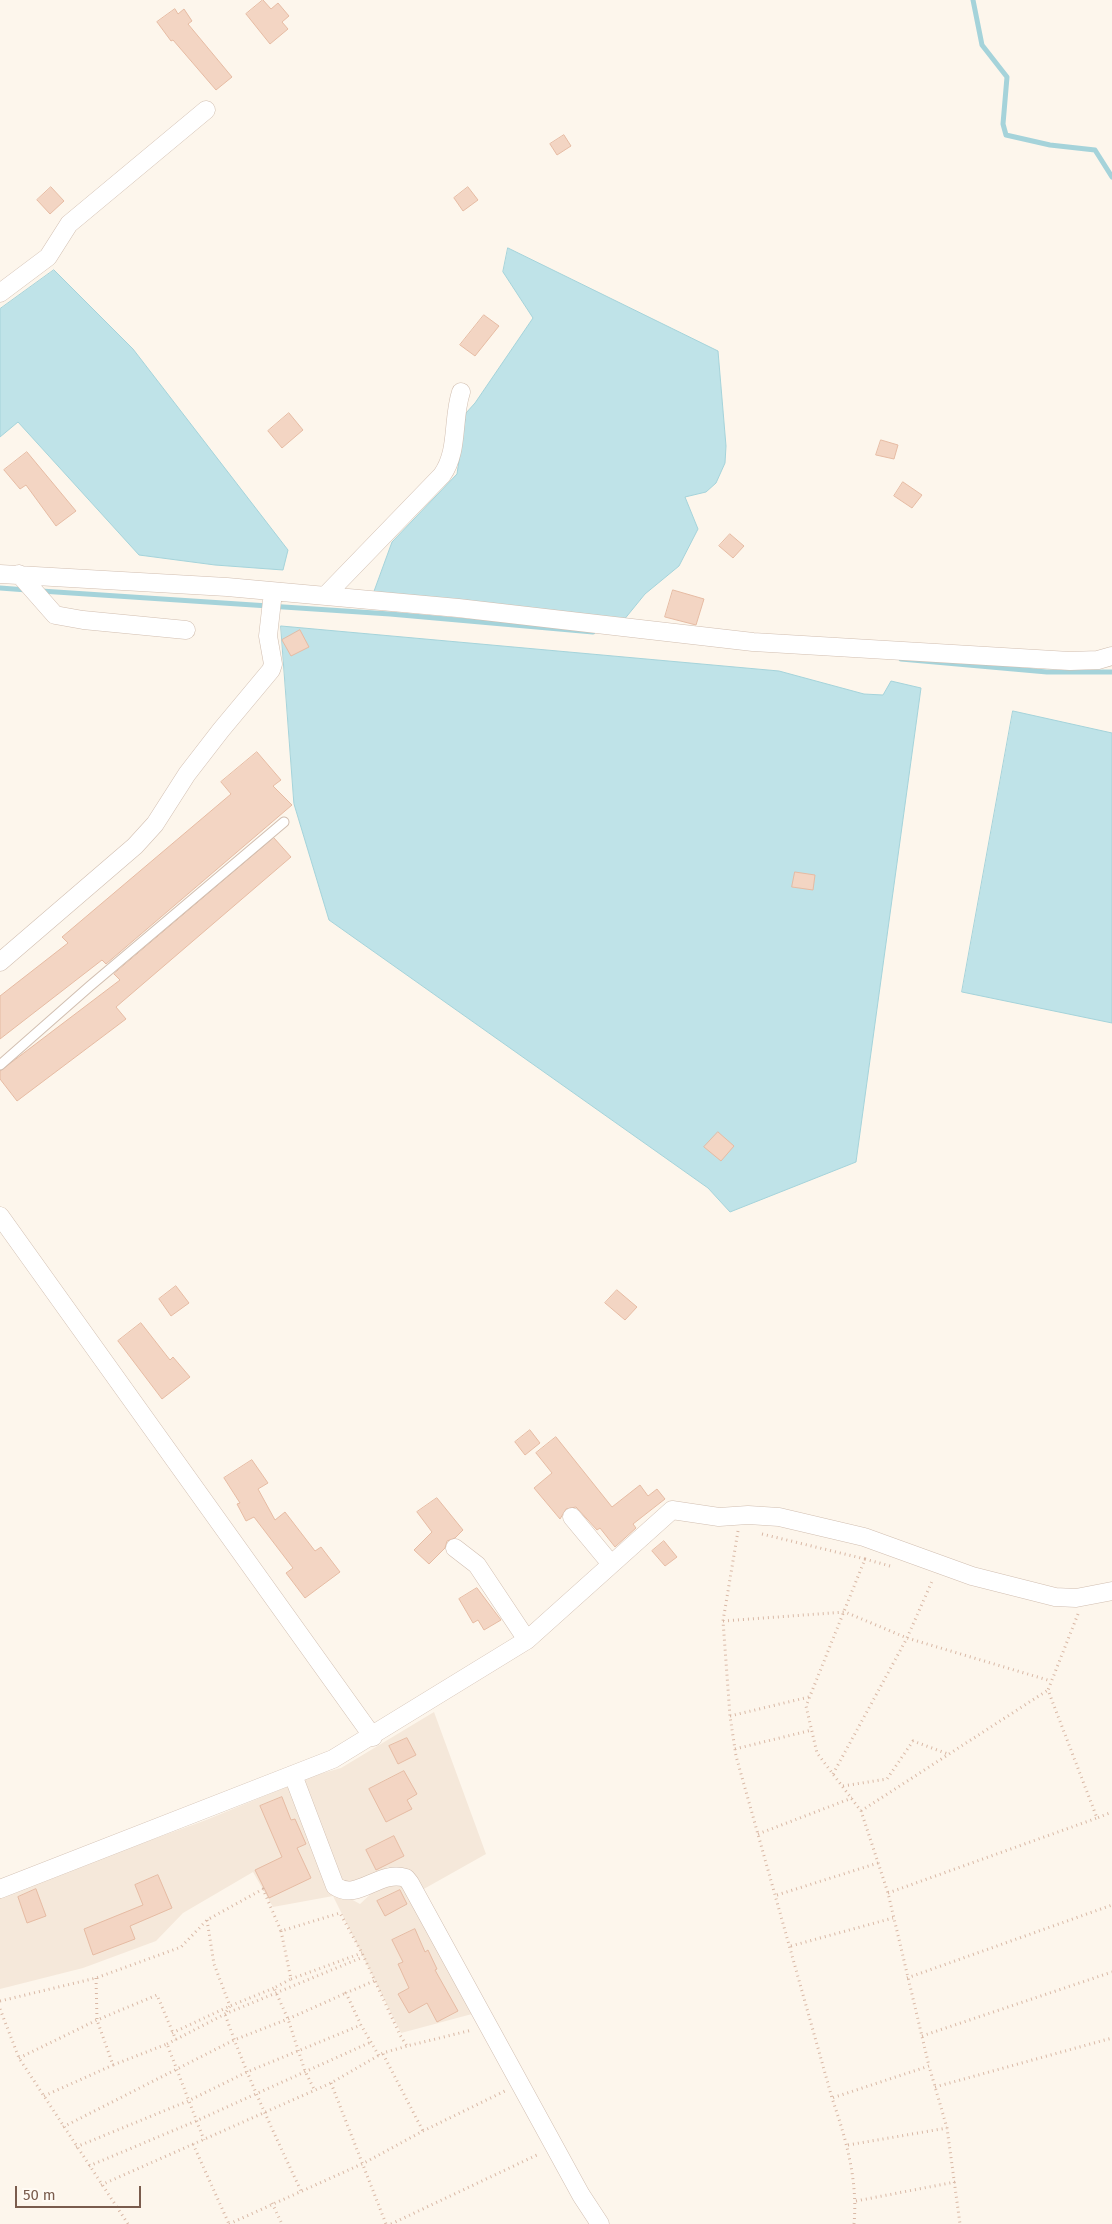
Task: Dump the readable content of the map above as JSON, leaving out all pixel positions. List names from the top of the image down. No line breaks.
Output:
{"scale_bar":"50 m"}
